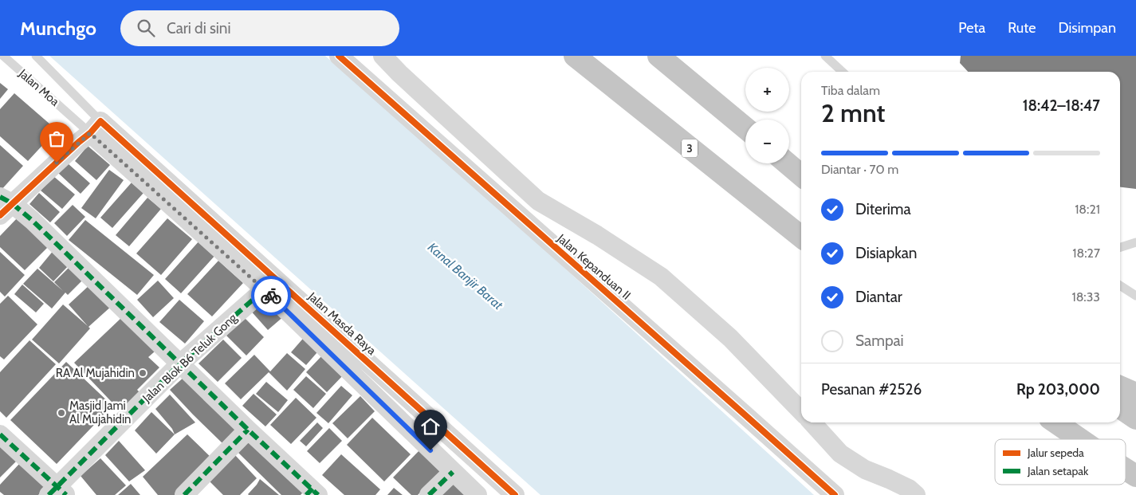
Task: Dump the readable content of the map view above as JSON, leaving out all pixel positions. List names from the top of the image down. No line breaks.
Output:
{"streets":{"highway":["3"],"street":["Jalan Moa","Jalan Kepanduan II","Jalan Masda Raya","Jalan Blok B6 Teluk Gong"]},"crossings":[["Jalan Moa","Jalan Masda Raya"],["Jalan Moa","Jalan Blok B6 Teluk Gong"]],"water":["Kanal Banjir Barat"],"places":["RA Al Mujahidin","Masjid Jami Al Mujahidin"],"legend":["Jalur sepeda","Jalan setapak"],"page":{"header":"Munchgo","search":"Cari di sini","nav":["Peta","Rute","Disimpan"],"map_buttons":["+","−"],"heading":["2 mnt","Tiba dalam","18:42–18:47"],"panel":["Pesanan #2526","Rp 203,000"],"bar":"Diantar · 70 m","list":[["Diterima","18:21"],["Disiapkan","18:27"],["Diantar","18:33"],"Sampai"]}}
